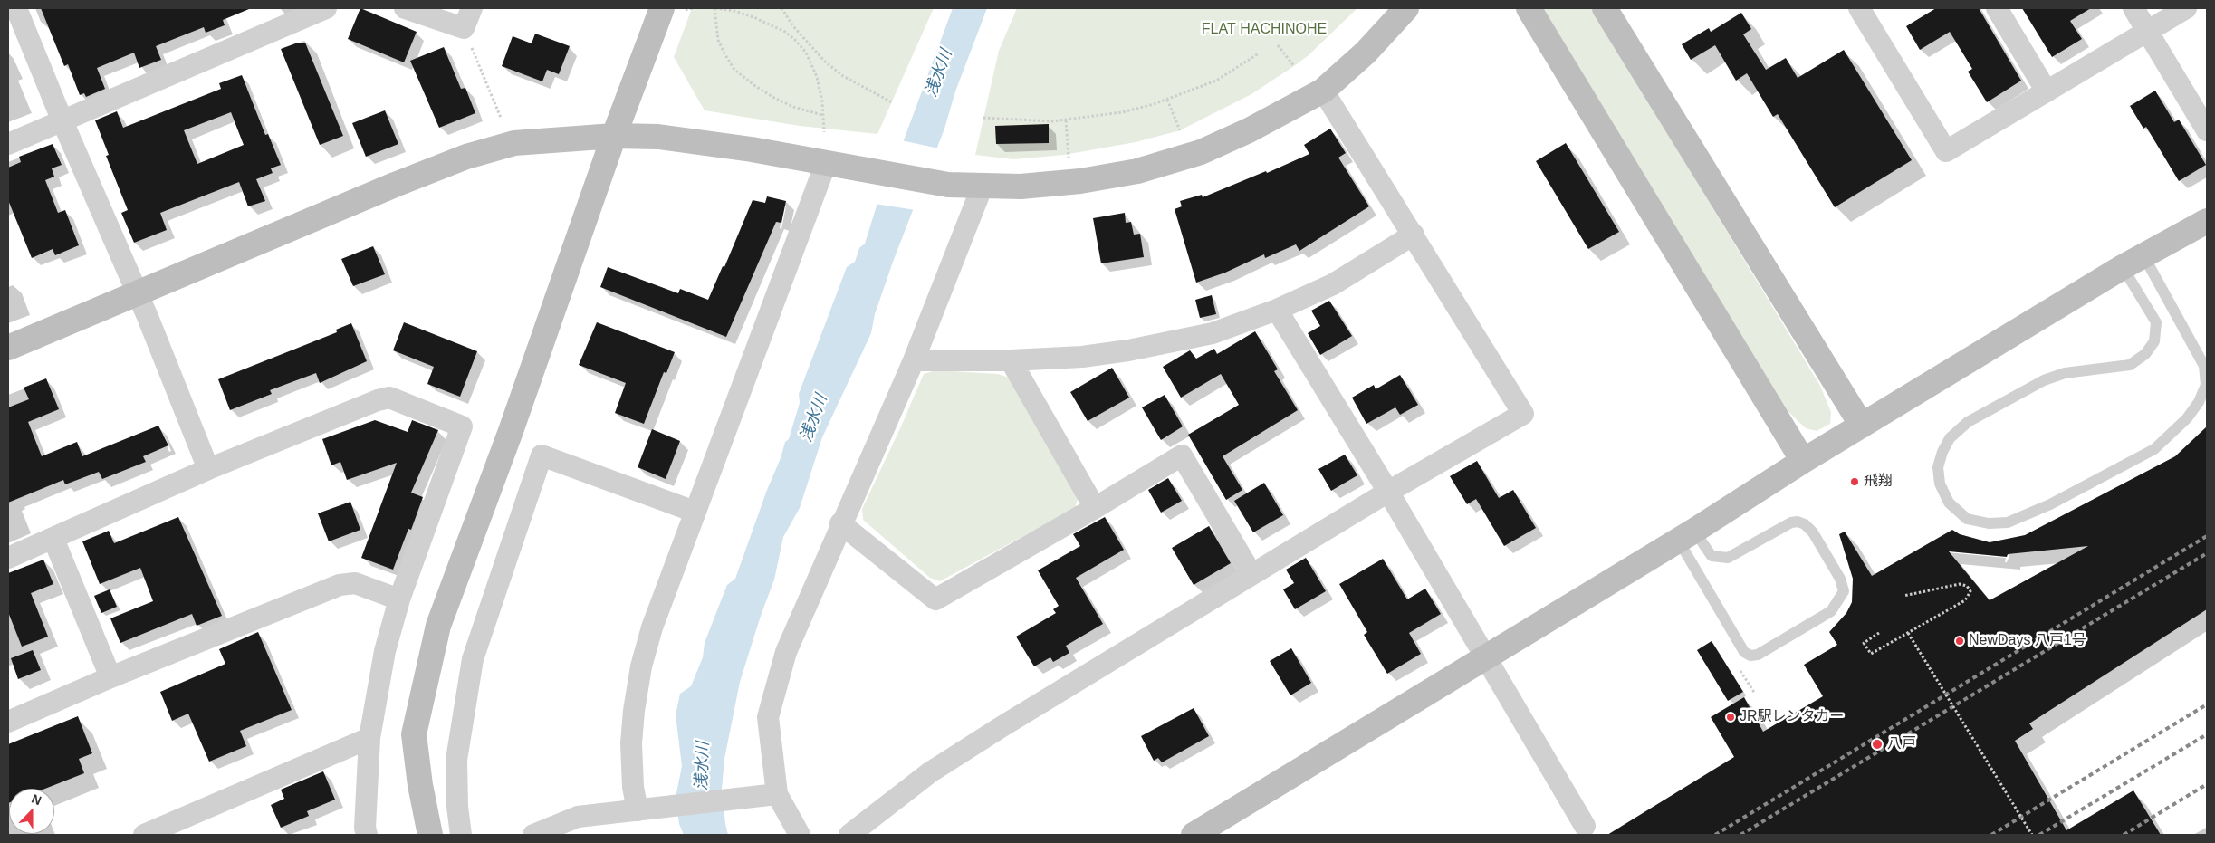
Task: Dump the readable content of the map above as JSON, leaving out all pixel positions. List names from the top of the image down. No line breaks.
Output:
{"water":["浅水川"],"parks":["FLAT HACHINOHE"],"places":["飛翔","NewDays 八戸1号","JR駅レンタカー","八戸"],"north":"top"}
